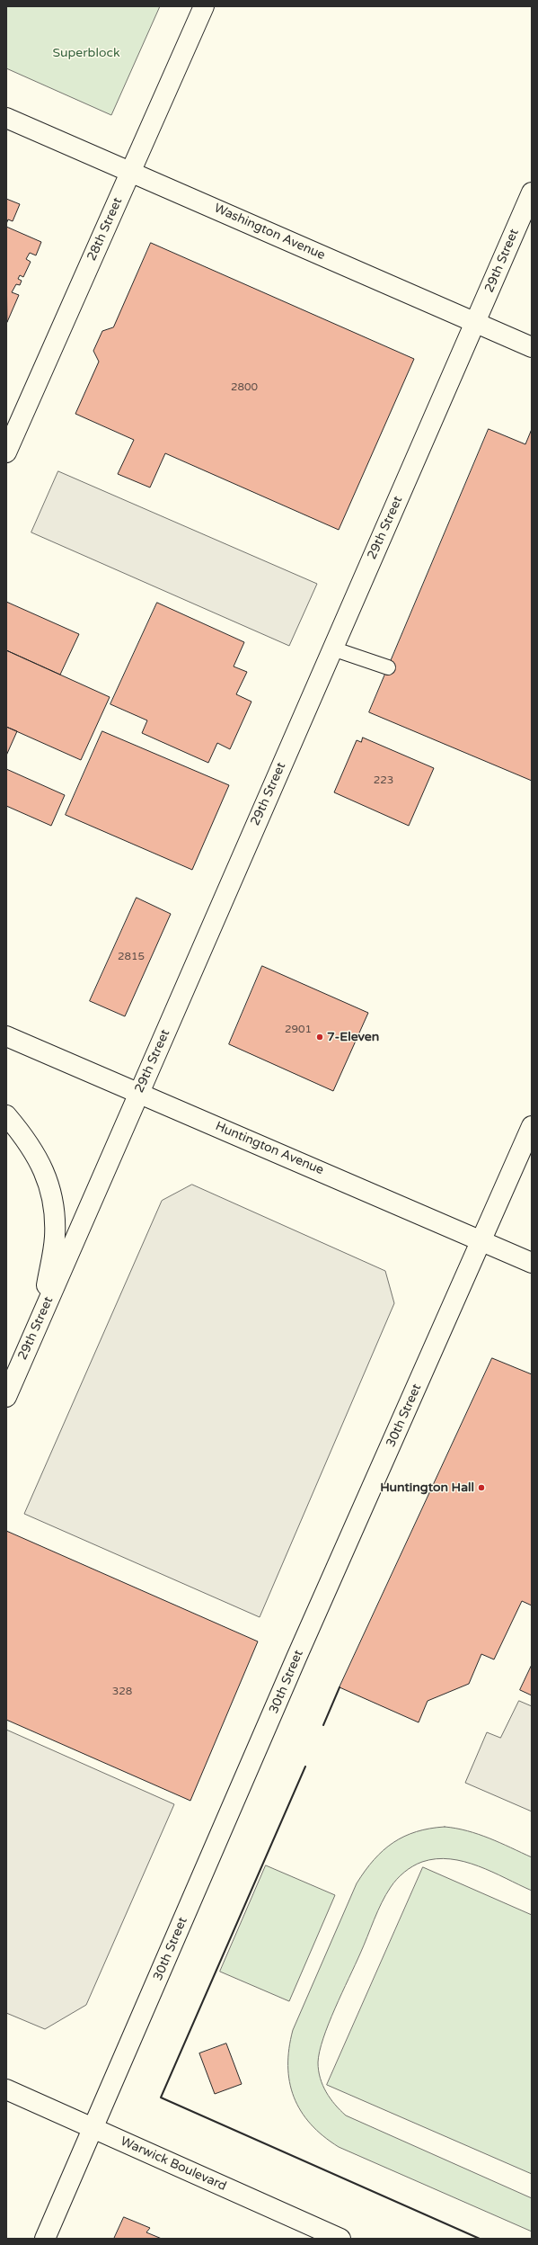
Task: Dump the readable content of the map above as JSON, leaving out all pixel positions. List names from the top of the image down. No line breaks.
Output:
{"streets":{"street":["28th Street","Washington Avenue","29th Street","Huntington Avenue","30th Street","Warwick Boulevard"]},"crossings":[["28th Street","Washington Avenue"],["Washington Avenue","29th Street"],["29th Street","Huntington Avenue"],["Huntington Avenue","30th Street"],["30th Street","Warwick Boulevard"]],"parks":["Superblock"],"places":["7-Eleven","Huntington Hall"],"house_numbers":["2800","223","2815","2901","328"]}
